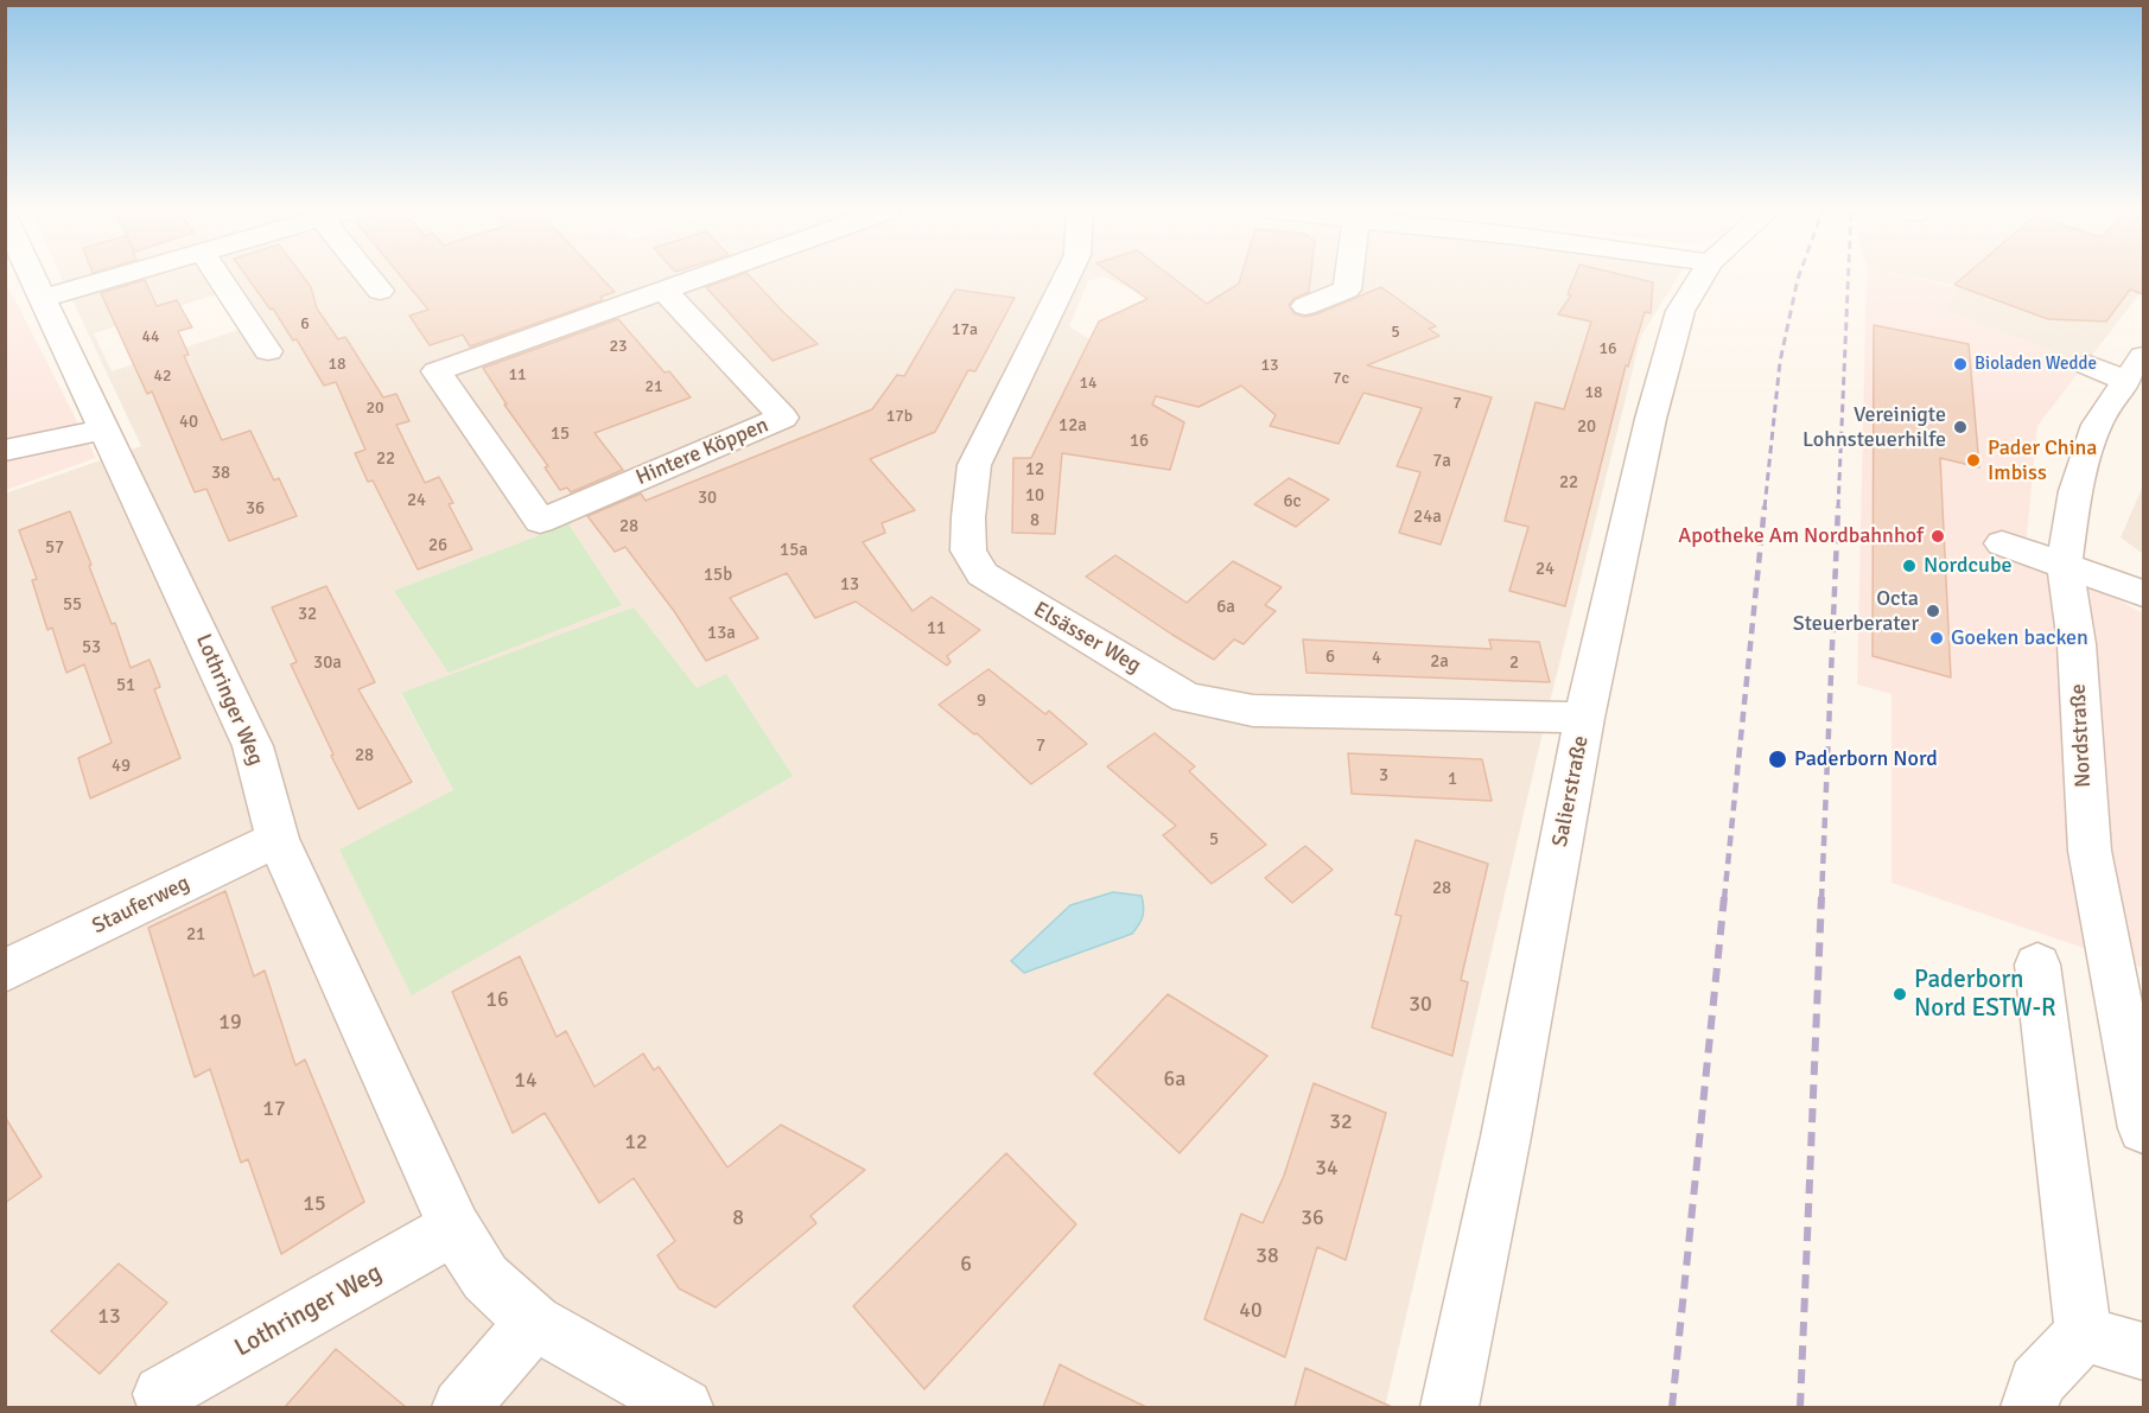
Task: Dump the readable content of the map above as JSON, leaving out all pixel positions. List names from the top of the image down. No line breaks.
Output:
{"streets":{"street":["Hintere Köppen","Elsässer Weg","Lothringer Weg","Nordstraße","Salierstraße","Stauferweg"]},"crossings":[["Elsässer Weg","Salierstraße"],["Lothringer Weg","Stauferweg"]],"places":["Bioladen Wedde","Vereinigte Lohnsteuerhilfe","Pader China Imbiss","Apotheke Am Nordbahnhof","Nordcube","Octa Steuerberater","Goeken backen","Paderborn Nord","Paderborn Nord ESTW-R"],"house_numbers":["6","17a","5","44","23","16","18","13","11","42","7c","14","21","18","7","20","17b","40","12a","20","15","16","22","7a","12","38","22","10","30","24","6c","36","24a","8","28","26","57","15a","24","15b","13","55","6a","32","11","13a","53","6","4","2a","30a","2","51","9","7","28","49","3","1","5","28","21","16","30","19","6a","14","17","32","12","34","15","8","36","38","6","40","13"]}
